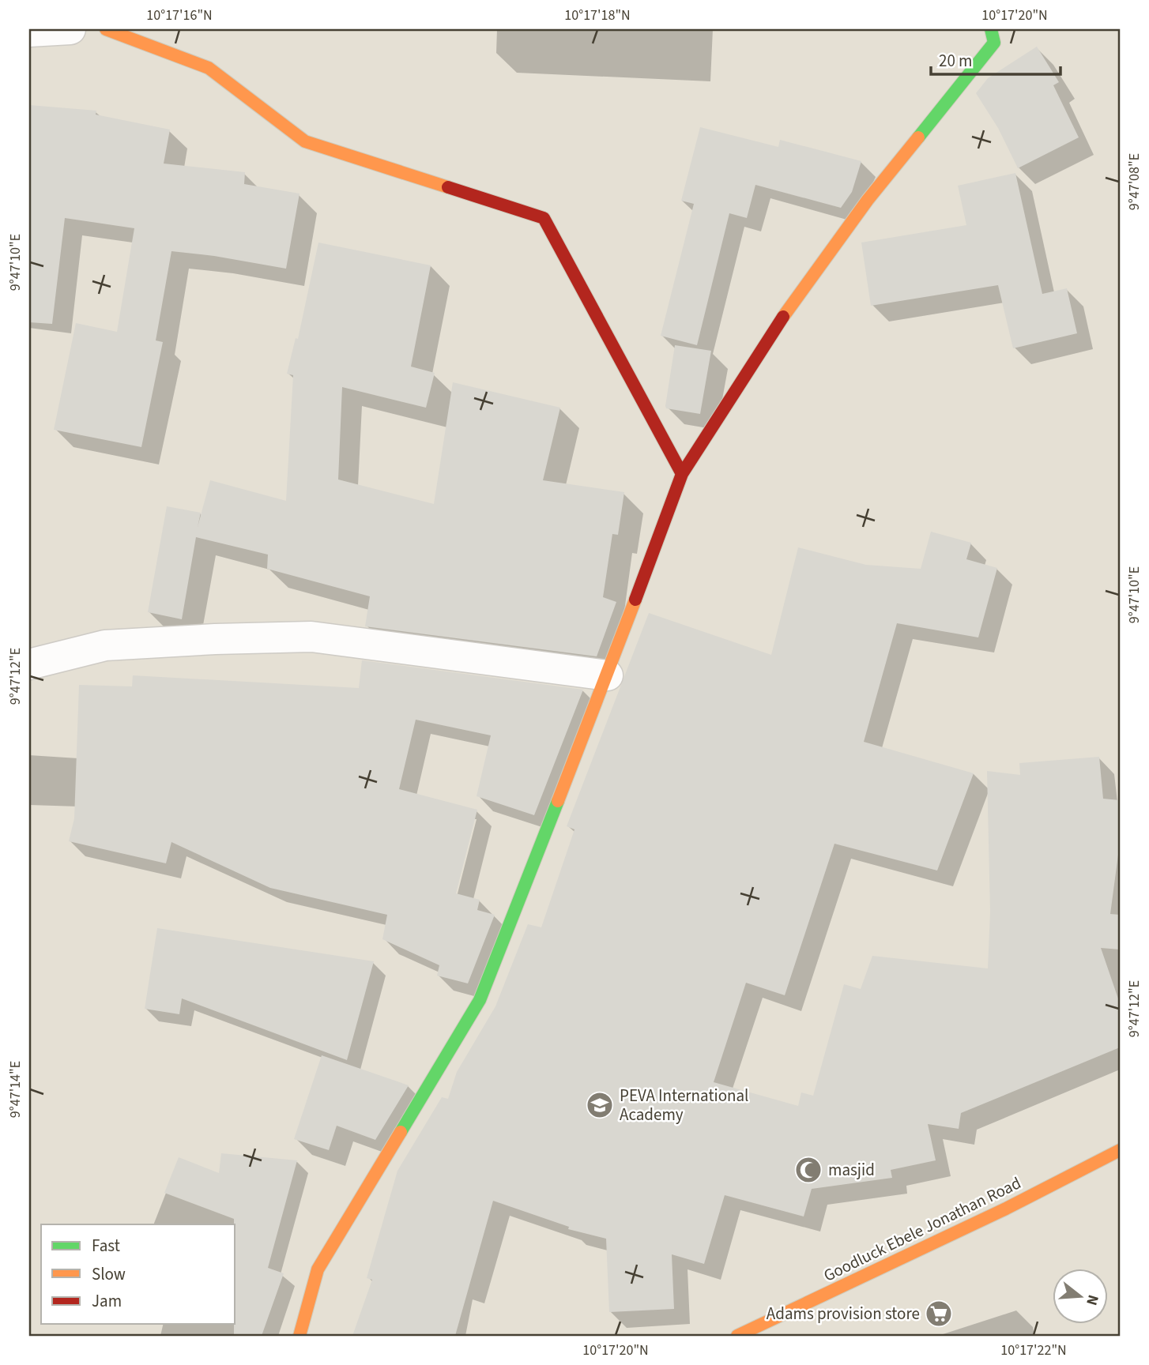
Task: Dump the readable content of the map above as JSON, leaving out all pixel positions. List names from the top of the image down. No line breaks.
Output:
{"streets":{"street":["Goodluck Ebele Jonathan Road"]},"places":{"school or university":["PEVA International Academy"],"mosque":["masjid"],"supermarket":["Adams provision store"]},"legend":["Fast","Slow","Jam"],"scale_bar":"20 m","north":"right","coordinates":["10°17'16\"N","10°17'18\"N","10°17'20\"N","9°47'08\"E","9°47'10\"E","9°47'12\"E","9°47'14\"E","10°17'22\"N"]}
